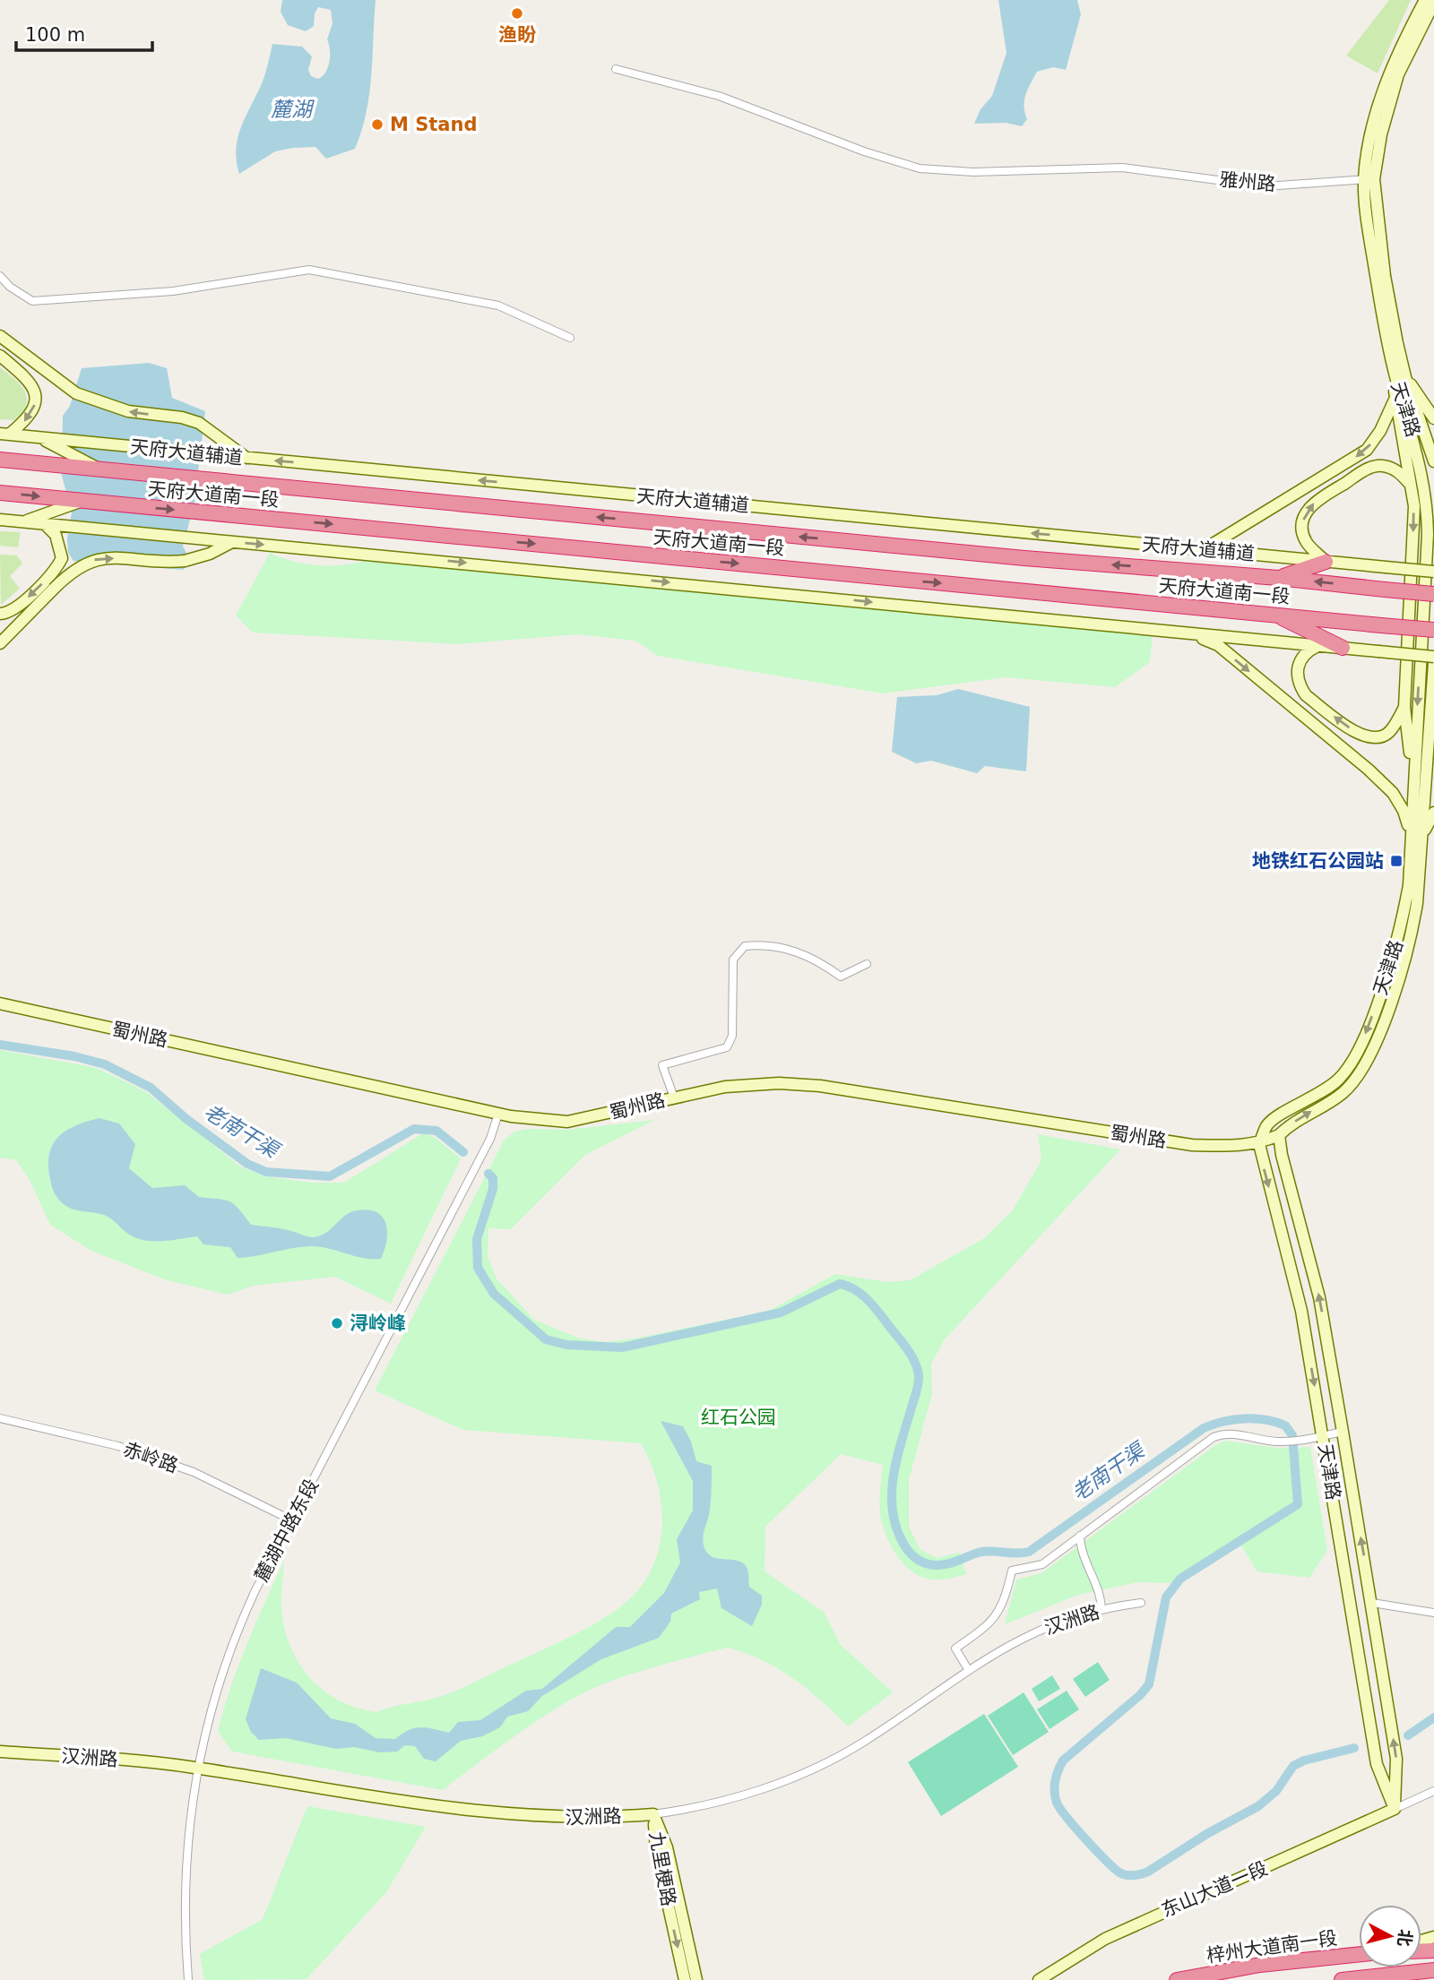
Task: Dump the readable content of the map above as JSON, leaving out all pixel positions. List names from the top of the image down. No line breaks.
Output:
{"streets":{"highway":["天府大道南一段","梓州大道南一段"],"street":["雅州路","天津路","天府大道辅道","蜀州路","赤岭路","麓湖中路东段","汉洲路","九里梗路","东山大道一段"]},"crossings":[["雅州路","天津路"],["天津路","蜀州路"],["天津路","东山大道一段"],["蜀州路","麓湖中路东段"],["赤岭路","麓湖中路东段"],["麓湖中路东段","汉洲路"],["汉洲路","九里梗路"]],"water":["麓湖","老南干渠"],"parks":["红石公园"],"places":{"other":["渔盼","M Stand","浔岭峰"],"transit":["地铁红石公园站"]},"scale_bar":"100 m","north":"right"}
